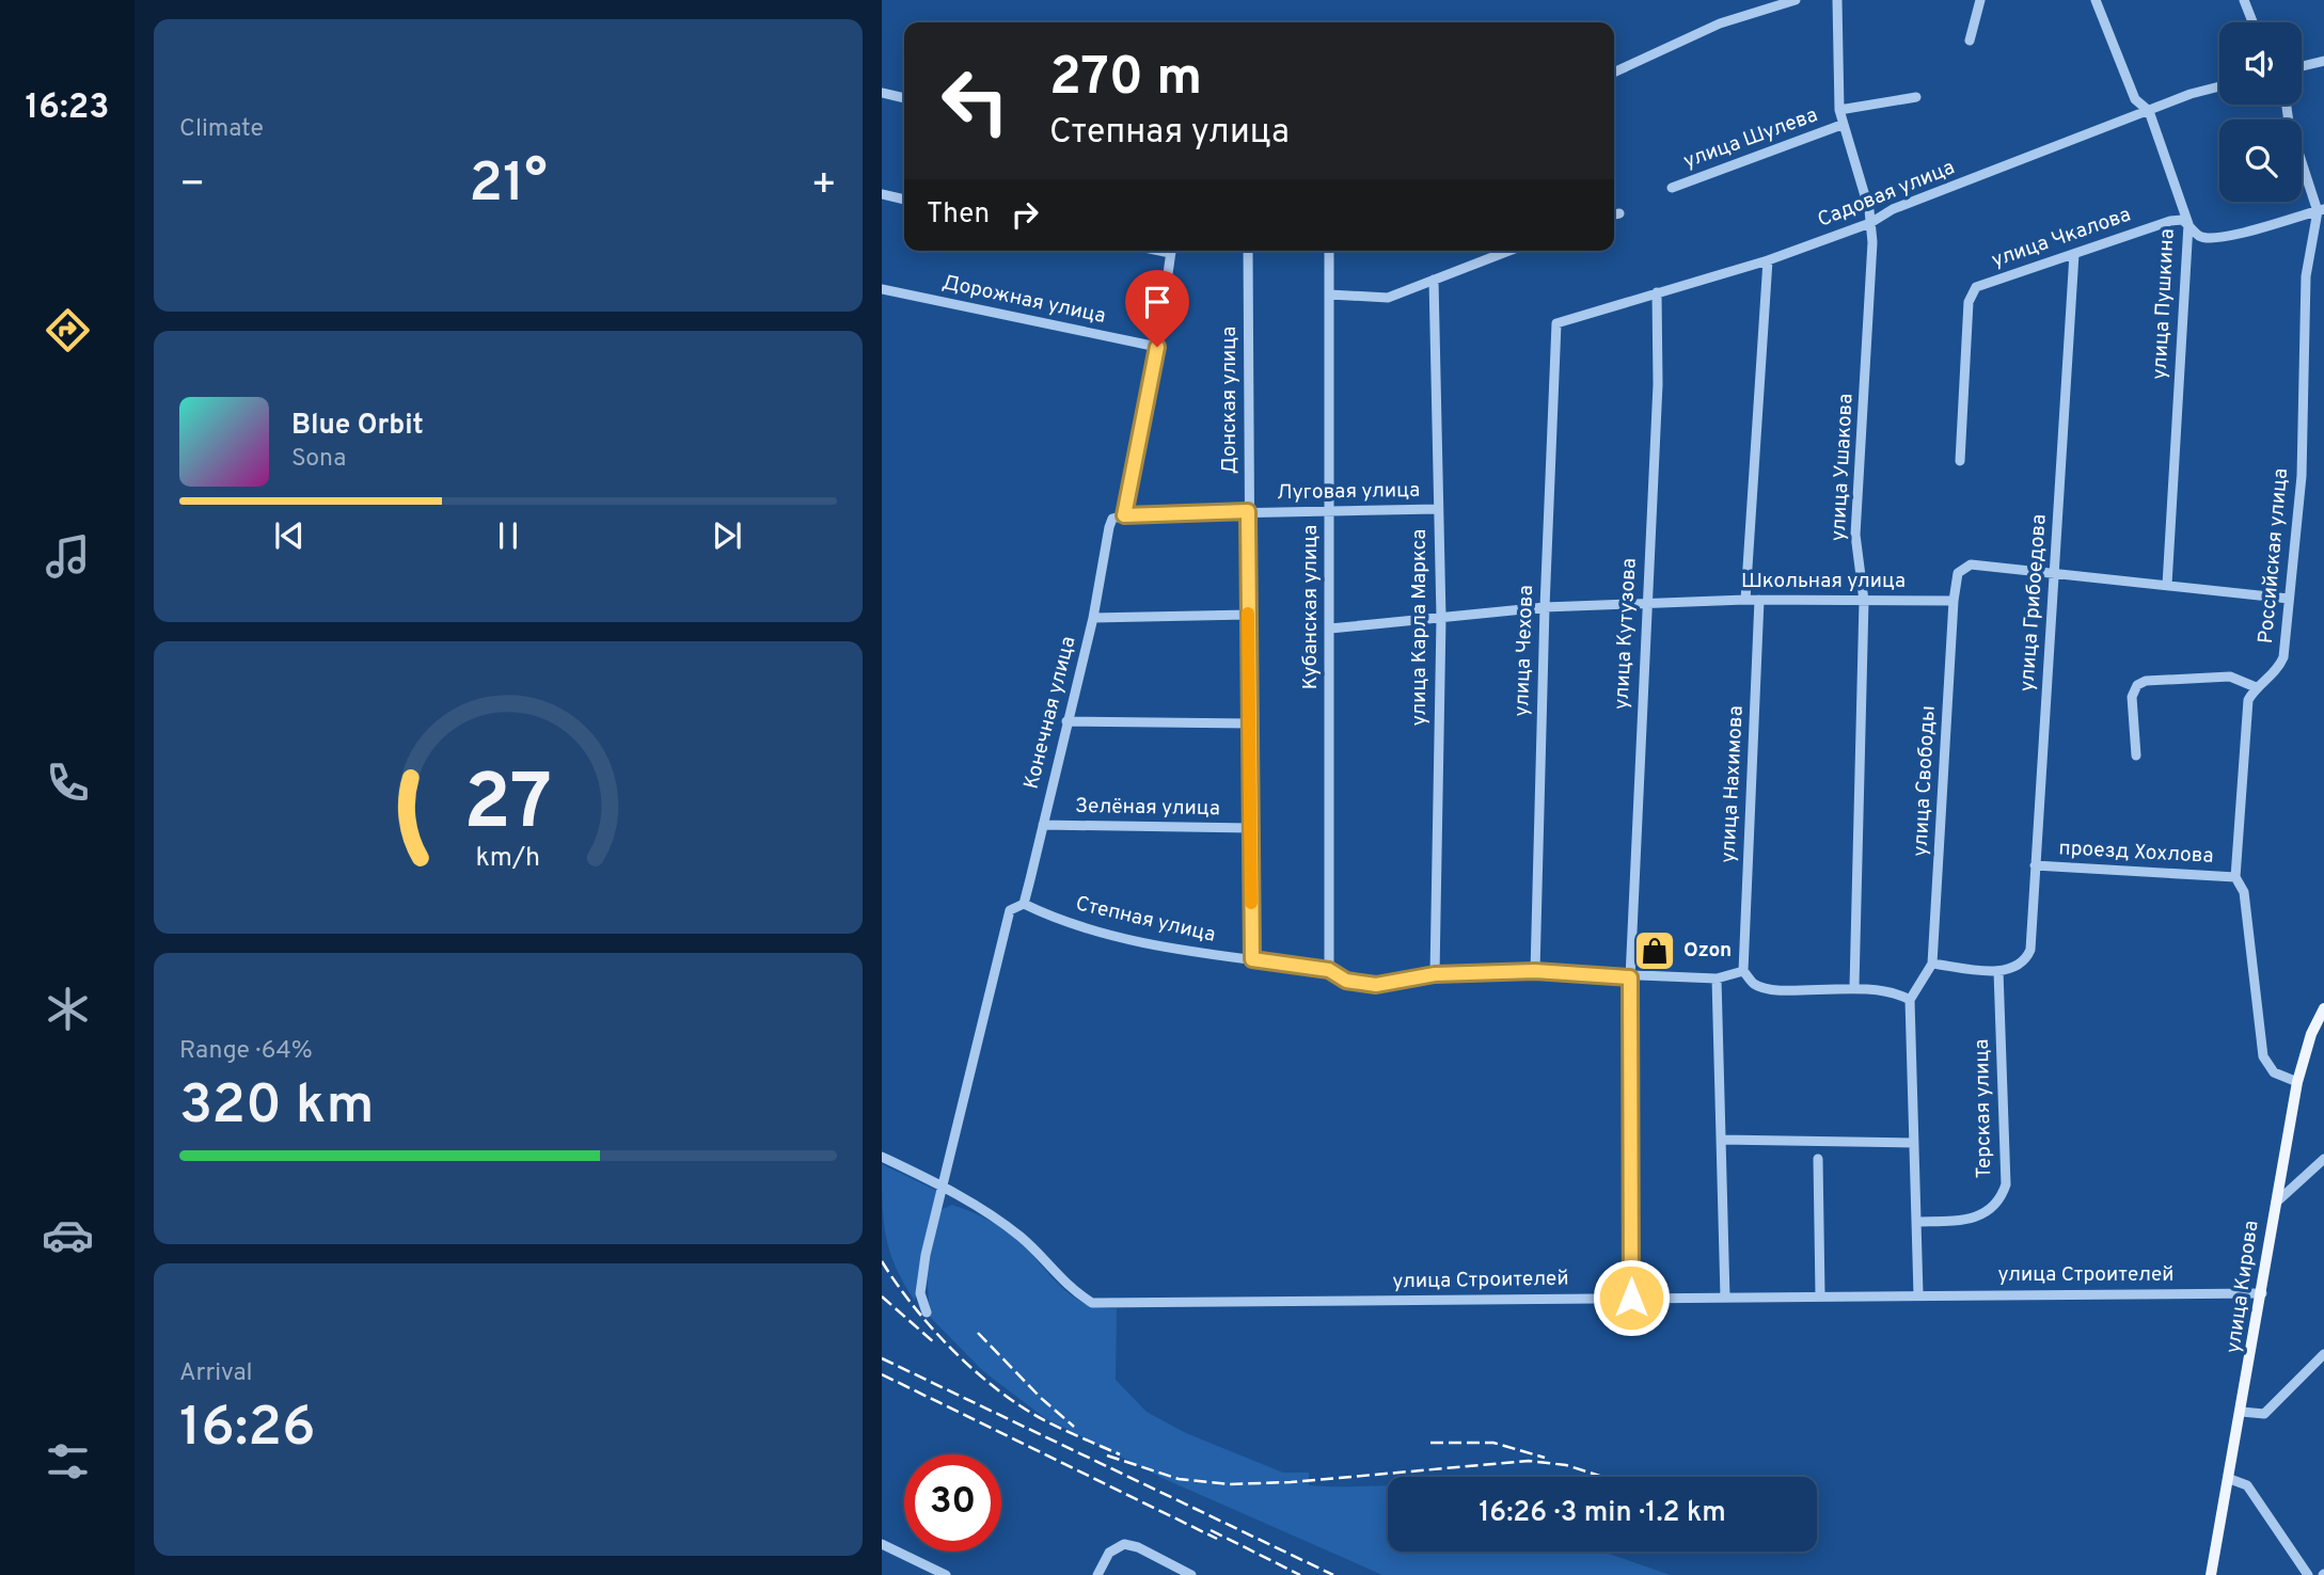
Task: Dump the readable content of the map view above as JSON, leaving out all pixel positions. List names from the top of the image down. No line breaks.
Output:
{"streets":{"main road":["улица Кирова"],"street":["улица Шулева","Садовая улица","улица Чкалова","Дорожная улица","улица Пушкина","Донская улица","улица Ушакова","Луговая улица","Российская улица","Школьная улица","улица Грибоедова","Кубанская улица","улица Карла Маркса","улица Кутузова","улица Чехова","Конечная улица","улица Свободы","улица Нахимова","Зелёная улица","проезд Хохлова","Степная улица","Терская улица","улица Строителей"]},"crossings":[["улица Шулева","улица Ушакова"],["Садовая улица","улица Пушкина"],["Садовая улица","улица Ушакова"],["Садовая улица","улица Кутузова"],["Садовая улица","улица Чехова"],["улица Чкалова","улица Пушкина"],["улица Чкалова","Российская улица"],["улица Чкалова","улица Грибоедова"],["Дорожная улица","Конечная улица"],["Донская улица","Луговая улица"],["Донская улица","Зелёная улица"],["Донская улица","Степная улица"],["улица Ушакова","Школьная улица"],["Луговая улица","Кубанская улица"],["Луговая улица","улица Карла Маркса"],["Луговая улица","Конечная улица"],["Российская улица","проезд Хохлова"],["Российская улица","улица Кирова"],["Школьная улица","Кубанская улица"],["Школьная улица","улица Карла Маркса"],["Школьная улица","улица Кутузова"],["Школьная улица","улица Чехова"],["Школьная улица","улица Свободы"],["Школьная улица","улица Нахимова"],["улица Грибоедова","проезд Хохлова"],["улица Грибоедова","Терская улица"],["Кубанская улица","Степная улица"],["улица Карла Маркса","Степная улица"],["улица Кутузова","Степная улица"],["улица Чехова","Степная улица"],["Конечная улица","Зелёная улица"],["Конечная улица","Степная улица"],["Конечная улица","улица Строителей"],["улица Нахимова","Степная улица"],["улица Строителей","улица Кирова"]],"places":{"shop":["Ozon"]},"page":{"tabs":"16:23","tile":["Climate",["Range · 64%","320 km"],["Arrival","16:26"]],"turn":["270 m","Степная улица"],"heat":["−","21°","+"],"then":"Then","song":["Blue Orbit","Sona"],"limit":"30","trip":"16:26 · 3 min · 1.2 km","gauge":["27","km/h"]}}
